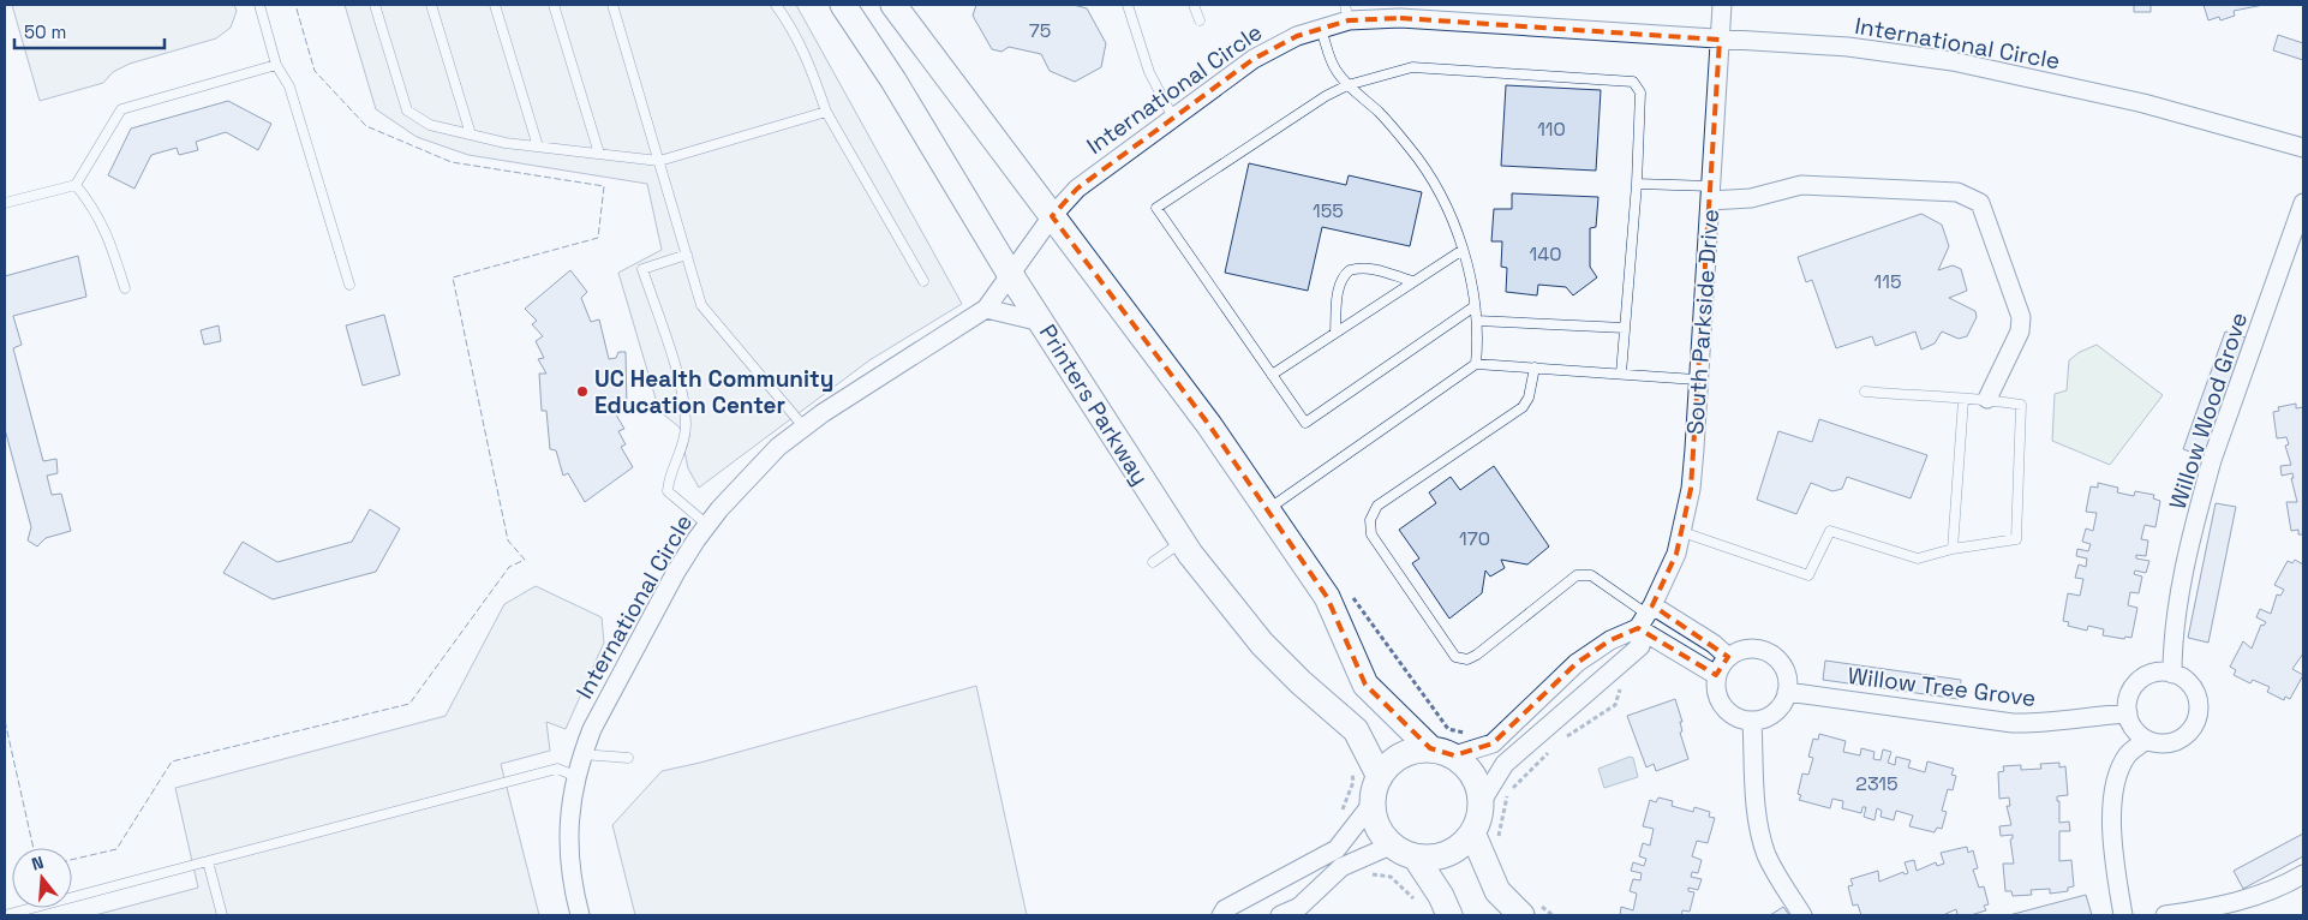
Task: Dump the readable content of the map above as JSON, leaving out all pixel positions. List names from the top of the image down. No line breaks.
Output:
{"streets":{"main road":["South Parkside Drive","Printers Parkway"],"street":["International Circle","Willow Wood Grove","Willow Tree Grove"]},"crossings":[["International Circle","South Parkside Drive"],["International Circle","Printers Parkway"],["South Parkside Drive","Printers Parkway"],["Willow Wood Grove","Willow Tree Grove"]],"places":["UC Health Community Education Center"],"house_numbers":["75","110","155","140","115","170","2315"],"scale_bar":"50 m","north":"top"}
